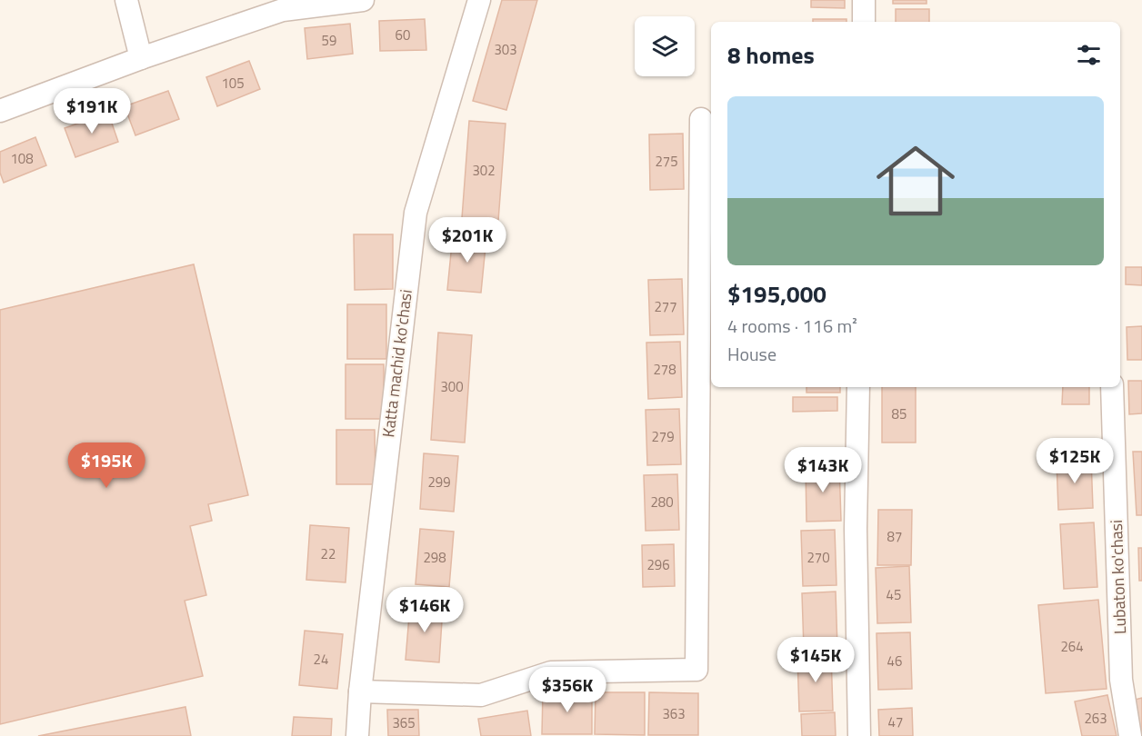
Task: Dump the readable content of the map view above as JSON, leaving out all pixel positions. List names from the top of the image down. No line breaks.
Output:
{"streets":{"street":["Katta machid ko'chasi","Lubaton ko'chasi"]},"house_numbers":["60","59","303","105","108","275","302","277","278","300","85","279","299","280","87","22","298","270","296","45","264","24","46","363","263","47","365"],"page":{"heading":"8 homes","list":[{"name":"$195,000","note":"4 rooms · 116 m² · House"}],"price":["$191K","$201K","$125K","$195K","$143K","$146K","$145K","$356K"]}}
